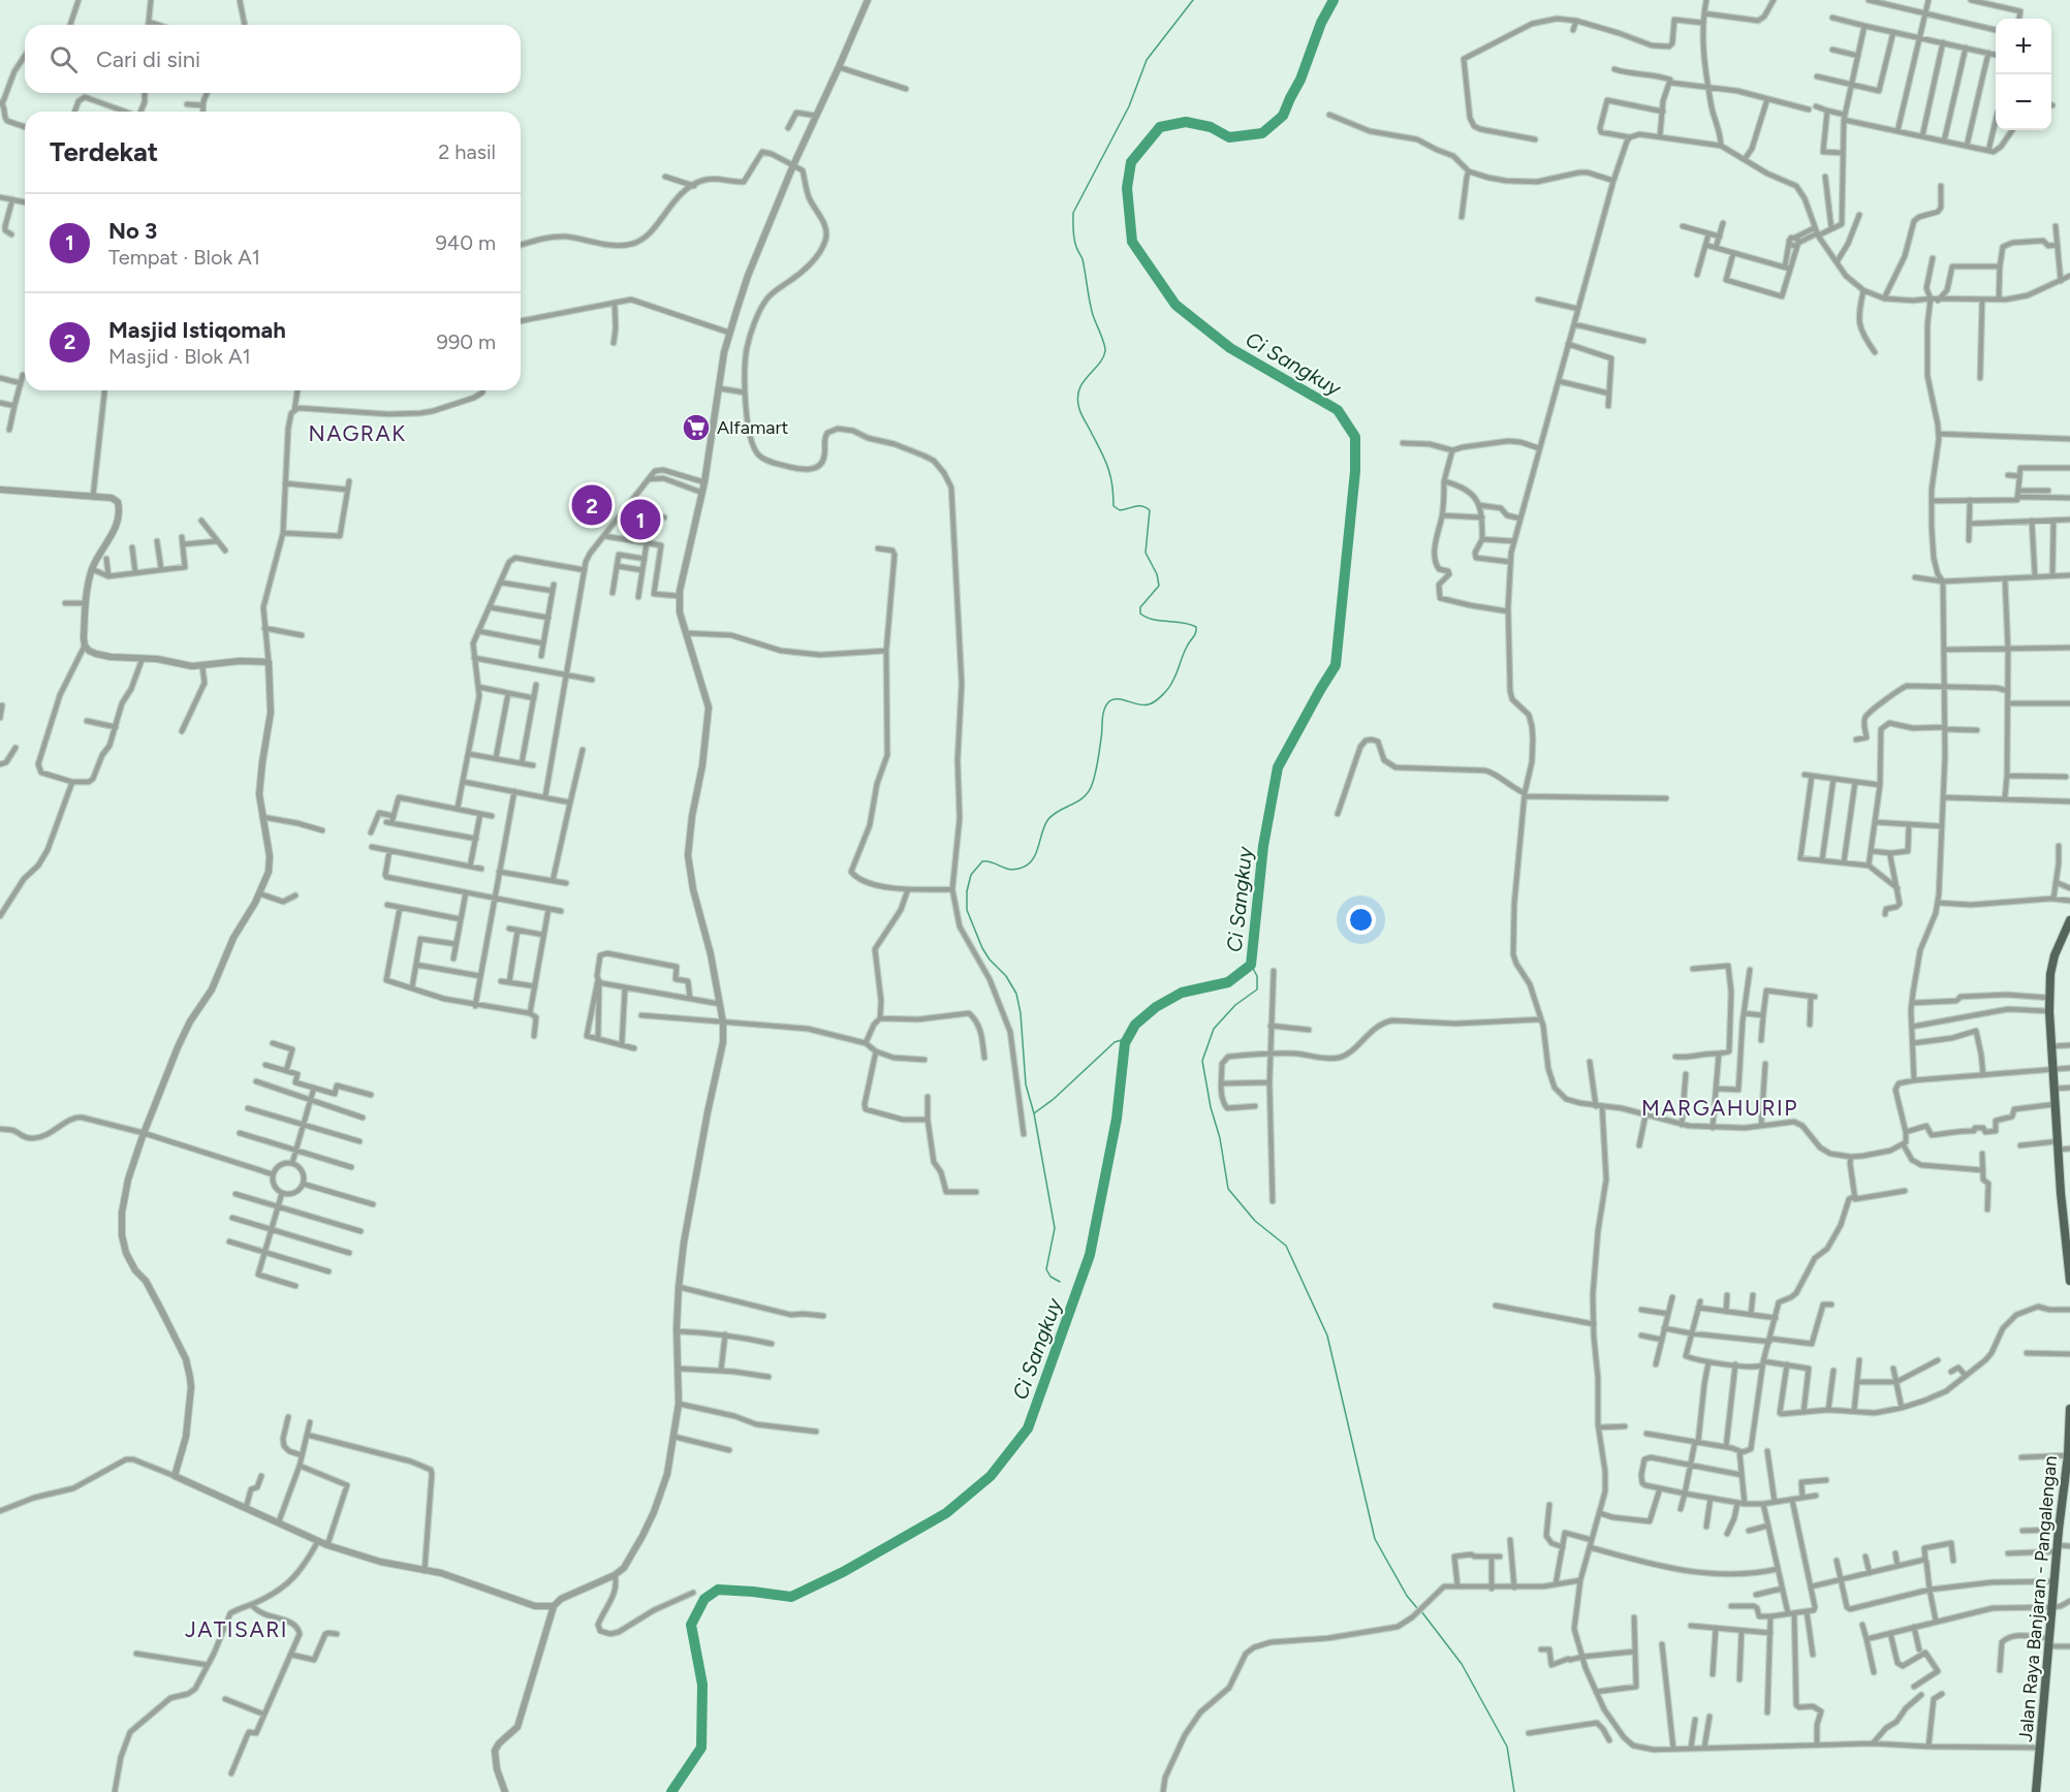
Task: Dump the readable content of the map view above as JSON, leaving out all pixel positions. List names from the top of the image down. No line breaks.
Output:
{"streets":{"main road":["Jalan Raya Banjaran - Pangalengan"]},"districts":["NAGRAK","MARGAHURIP","JATISARI"],"water":["Ci Sangkuy"],"places":{"supermarket":["Alfamart"]},"page":{"map_buttons":["+","−"],"search":"Cari di sini","heading":["Terdekat","2 hasil"],"list":[{"mark":"1","name":"No 3","note":"Tempat · Blok A1","value":"940 m"},{"mark":"2","name":"Masjid Istiqomah","note":"Masjid · Blok A1","value":"990 m"}],"pins":["2","1"]}}
